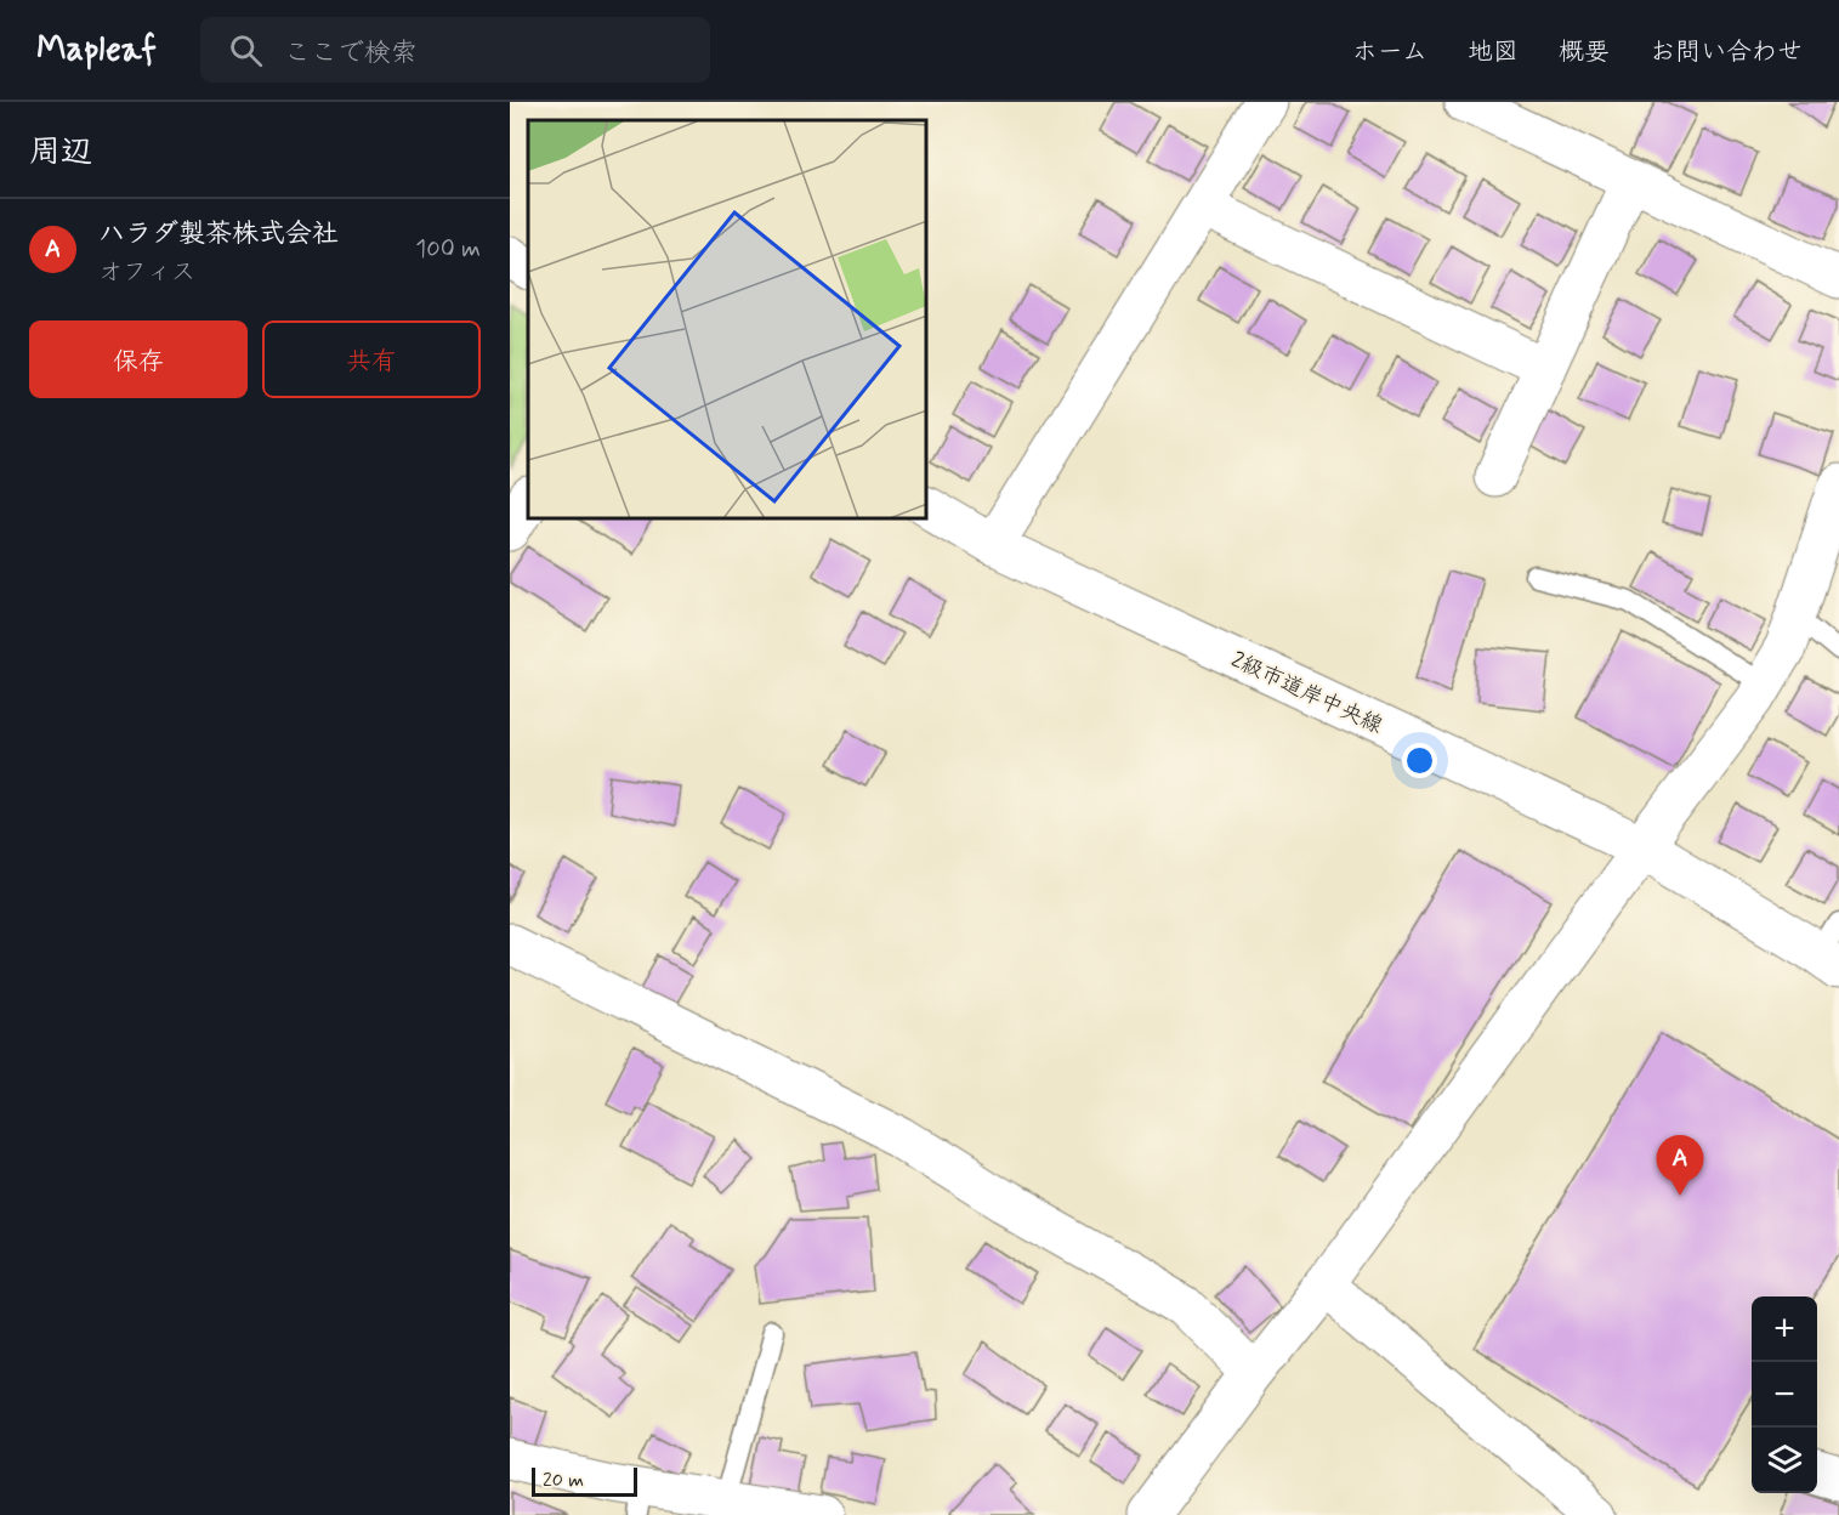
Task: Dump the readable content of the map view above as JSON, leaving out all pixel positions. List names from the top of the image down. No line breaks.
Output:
{"streets":{"street":["2級市道岸中央線"]},"scale_bar":"20 m","page":{"header":"Mapleaf","search":"ここで検索","nav":["ホーム","地図","概要","お問い合わせ"],"heading":"周辺","list":[{"mark":"A","name":"ハラダ製茶株式会社","note":"オフィス","value":"100 m"}],"buttons":["保存","共有"],"pins":"A","map_buttons":["+","−"],"scale":"20 m"}}
